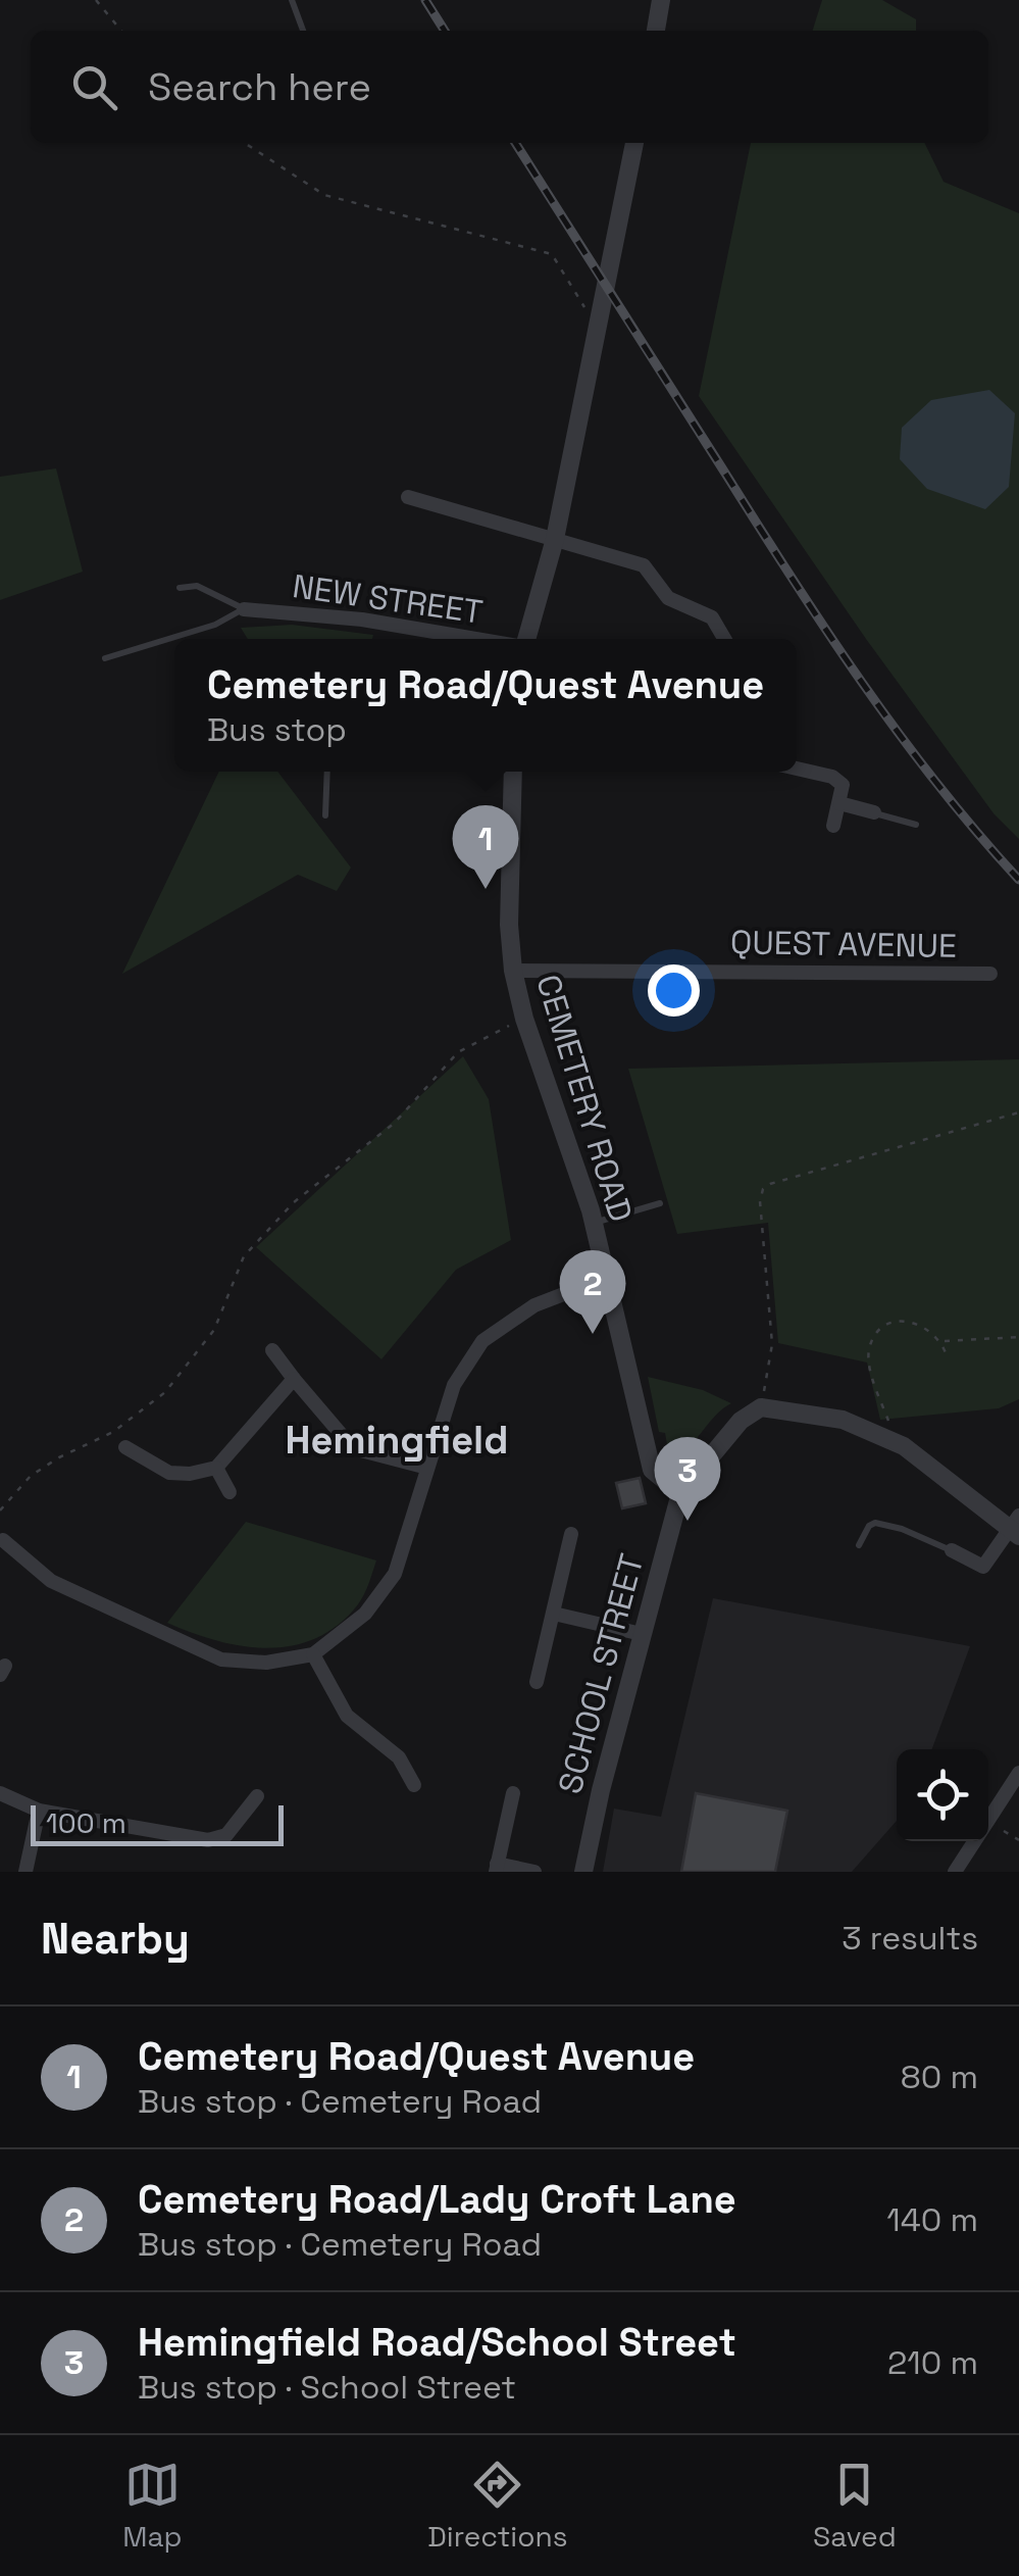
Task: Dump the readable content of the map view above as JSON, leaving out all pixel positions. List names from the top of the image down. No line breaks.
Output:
{"streets":{"street":["NEW STREET","QUEST AVENUE","CEMETERY ROAD","SCHOOL STREET"]},"crossings":[["QUEST AVENUE","CEMETERY ROAD"],["CEMETERY ROAD","SCHOOL STREET"]],"districts":["Hemingfield"],"scale_bar":"100 m","page":{"search":"Search here","popup":["Cemetery Road/Quest Avenue","Bus stop"],"pins":["1","2","3"],"scale":"100 m","heading":["Nearby","3 results"],"list":[{"mark":"1","name":"Cemetery Road/Quest Avenue","note":"Bus stop · Cemetery Road","value":"80 m"},{"mark":"2","name":"Cemetery Road/Lady Croft Lane","note":"Bus stop · Cemetery Road","value":"140 m"},{"mark":"3","name":"Hemingfield Road/School Street","note":"Bus stop · School Street","value":"210 m"}],"nav":["Map","Directions","Saved"]}}
